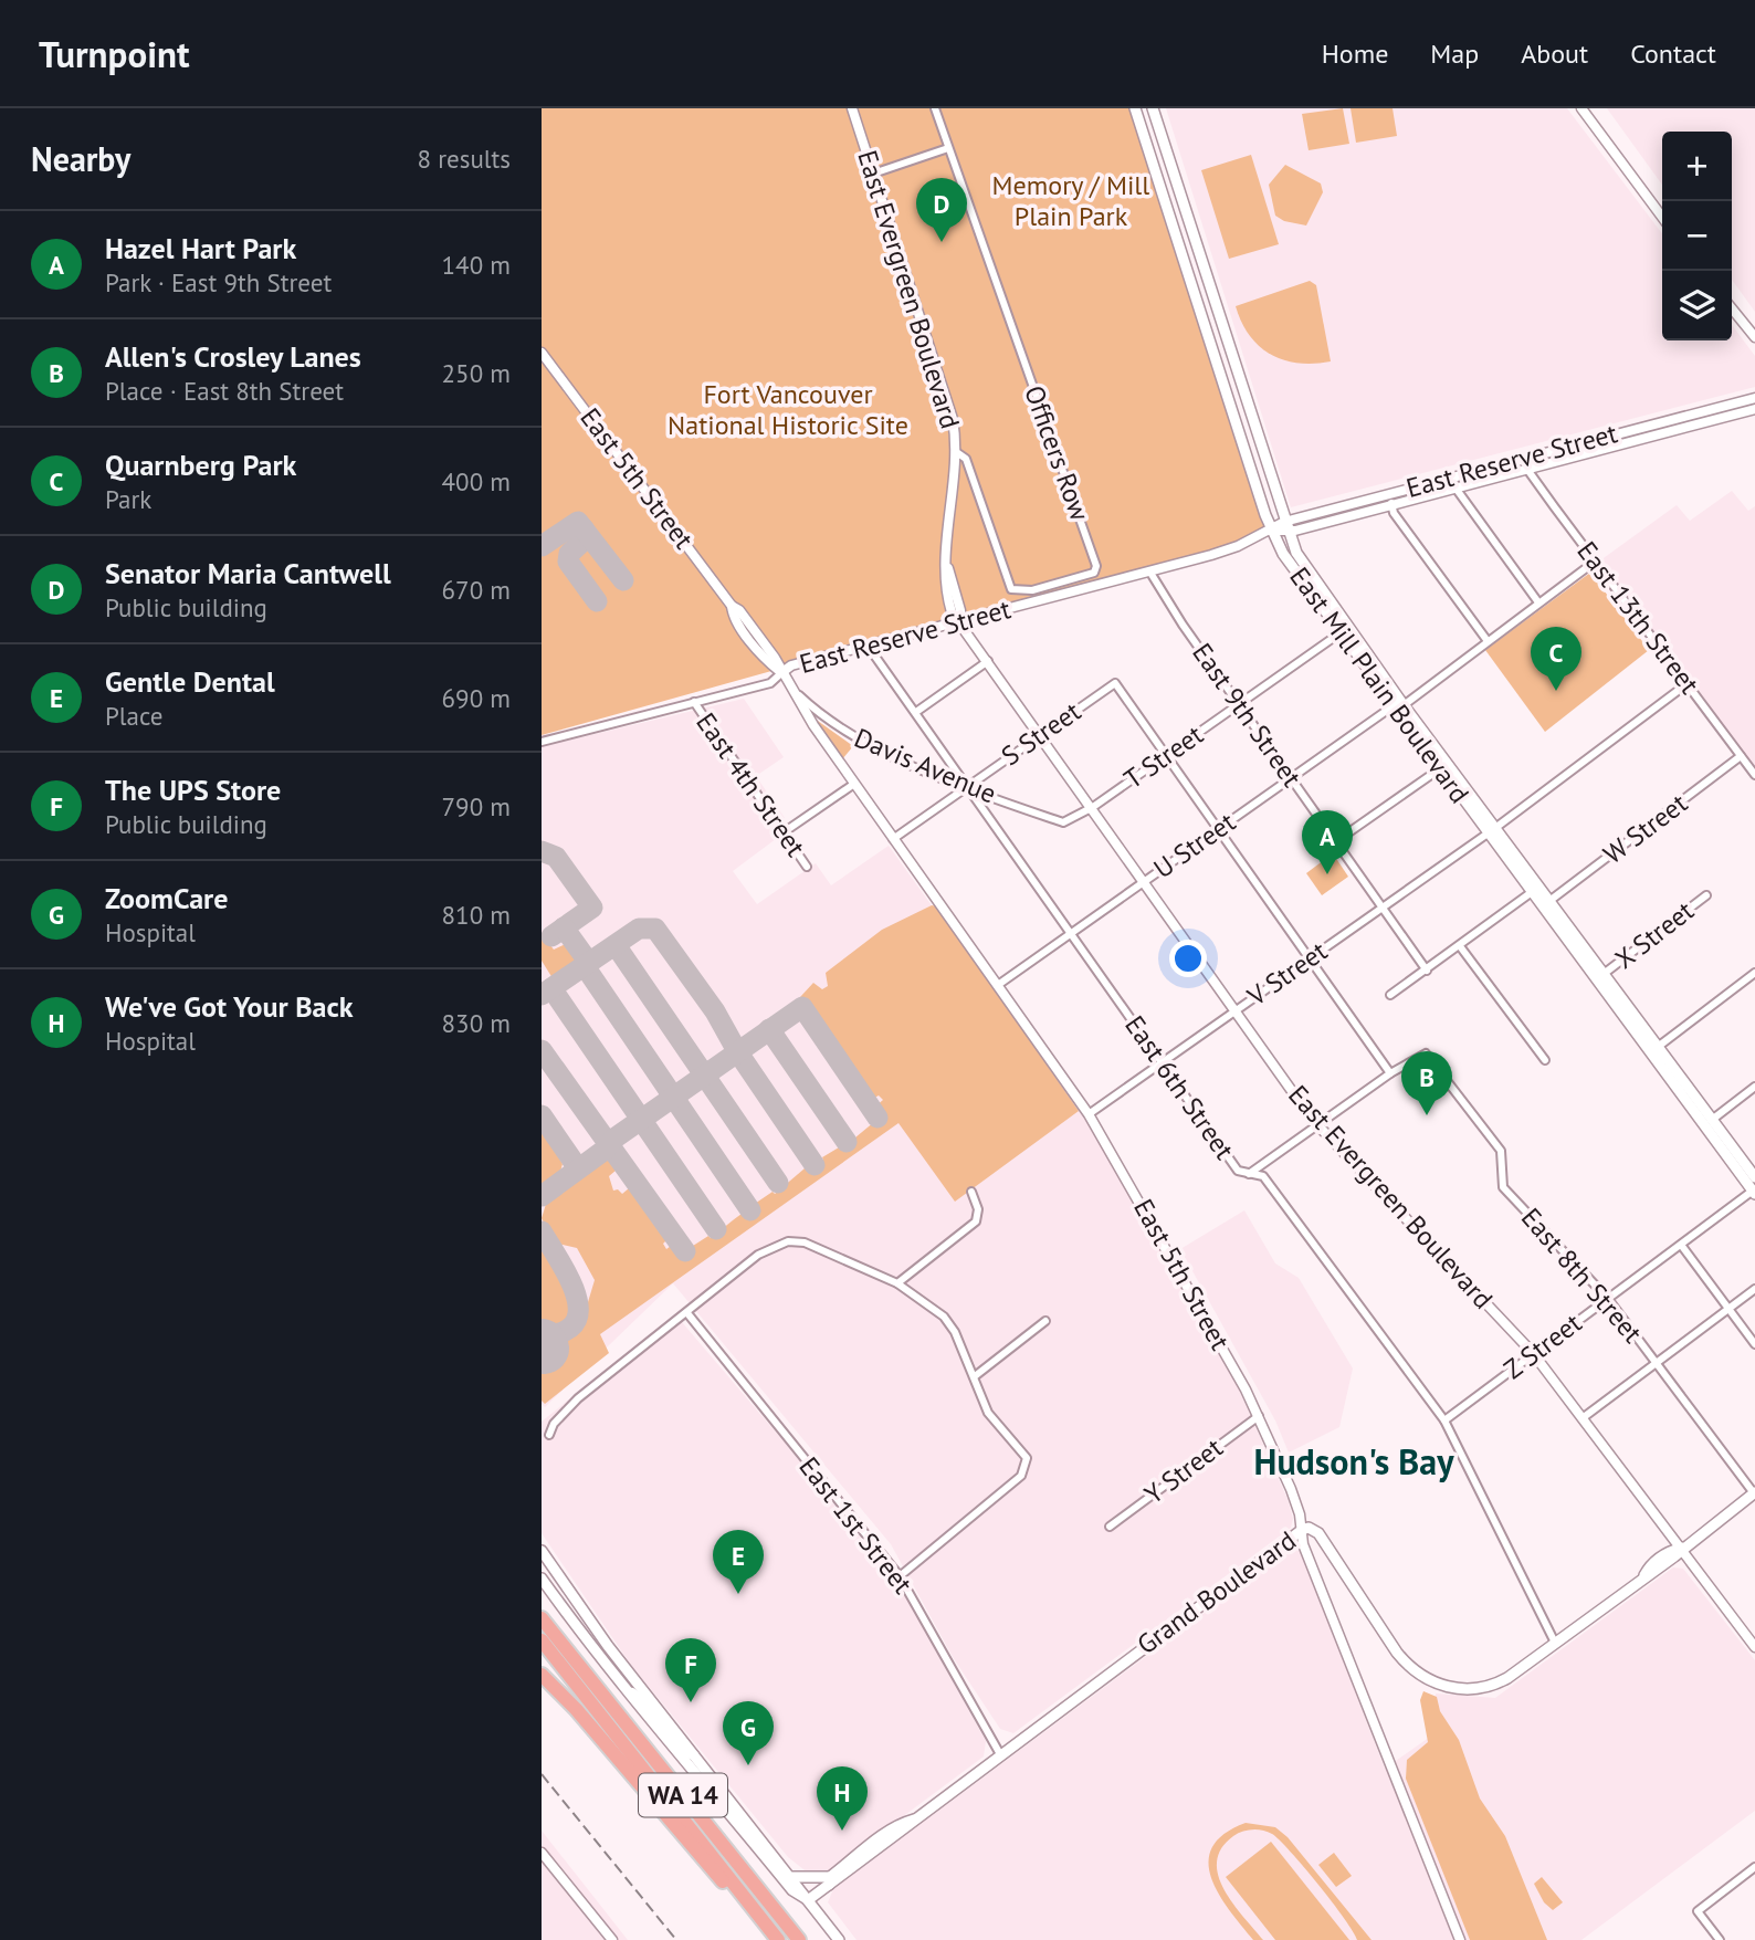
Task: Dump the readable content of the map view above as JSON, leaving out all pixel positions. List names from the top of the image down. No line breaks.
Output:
{"streets":{"highway":["WA 14"],"main road":["East Mill Plain Boulevard","Grand Boulevard"],"street":["East Evergreen Boulevard","Officers Row","East Reserve Street","East 5th Street","East 13th Street","East 9th Street","S Street","T Street","Davis Avenue","East 4th Street","W Street","U Street","X Street","V Street","East 6th Street","East 8th Street","Z Street","Y Street","East 1st Street"]},"crossings":[["East Evergreen Boulevard","Officers Row"],["East Evergreen Boulevard","East Reserve Street"],["East Evergreen Boulevard","S Street"],["East Evergreen Boulevard","T Street"],["East Evergreen Boulevard","U Street"],["East Evergreen Boulevard","V Street"],["East Evergreen Boulevard","Z Street"],["East Evergreen Boulevard","Grand Boulevard"],["East Reserve Street","East 5th Street"],["East Reserve Street","East 13th Street"],["East Reserve Street","East Mill Plain Boulevard"],["East Reserve Street","East 9th Street"],["East Reserve Street","East 4th Street"],["East Reserve Street","East 6th Street"],["East 5th Street","S Street"],["East 5th Street","Davis Avenue"],["East 5th Street","U Street"],["East 5th Street","V Street"],["East 5th Street","Y Street"],["East 5th Street","Grand Boulevard"],["East 13th Street","W Street"],["East 13th Street","U Street"],["East 13th Street","V Street"],["East Mill Plain Boulevard","T Street"],["East Mill Plain Boulevard","W Street"],["East Mill Plain Boulevard","U Street"],["East Mill Plain Boulevard","X Street"],["East Mill Plain Boulevard","V Street"],["East Mill Plain Boulevard","Z Street"],["East 9th Street","T Street"],["East 9th Street","U Street"],["East 9th Street","V Street"],["S Street","T Street"],["S Street","Davis Avenue"],["S Street","East 6th Street"],["T Street","Davis Avenue"],["Davis Avenue","East 6th Street"],["U Street","East 6th Street"],["V Street","East 6th Street"],["East 6th Street","Z Street"],["East 6th Street","Grand Boulevard"],["East 8th Street","Z Street"],["East 8th Street","Grand Boulevard"],["East 1st Street","Grand Boulevard"]],"districts":["Hudson's Bay"],"parks":["Memory / Mill Plain Park","Fort Vancouver National Historic Site"],"page":{"header":"Turnpoint","nav":["Home","Map","About","Contact"],"heading":["Nearby","8 results"],"map_buttons":["+","−"],"pins":["D","C","A","B","E","F","G","H"],"list":[{"mark":"A","name":"Hazel Hart Park","note":"Park · East 9th Street","value":"140 m"},{"mark":"B","name":"Allen's Crosley Lanes","note":"Place · East 8th Street","value":"250 m"},{"mark":"C","name":"Quarnberg Park","note":"Park","value":"400 m"},{"mark":"D","name":"Senator Maria Cantwell","note":"Public building","value":"670 m"},{"mark":"E","name":"Gentle Dental","note":"Place","value":"690 m"},{"mark":"F","name":"The UPS Store","note":"Public building","value":"790 m"},{"mark":"G","name":"ZoomCare","note":"Hospital","value":"810 m"},{"mark":"H","name":"We've Got Your Back","note":"Hospital","value":"830 m"}]}}
